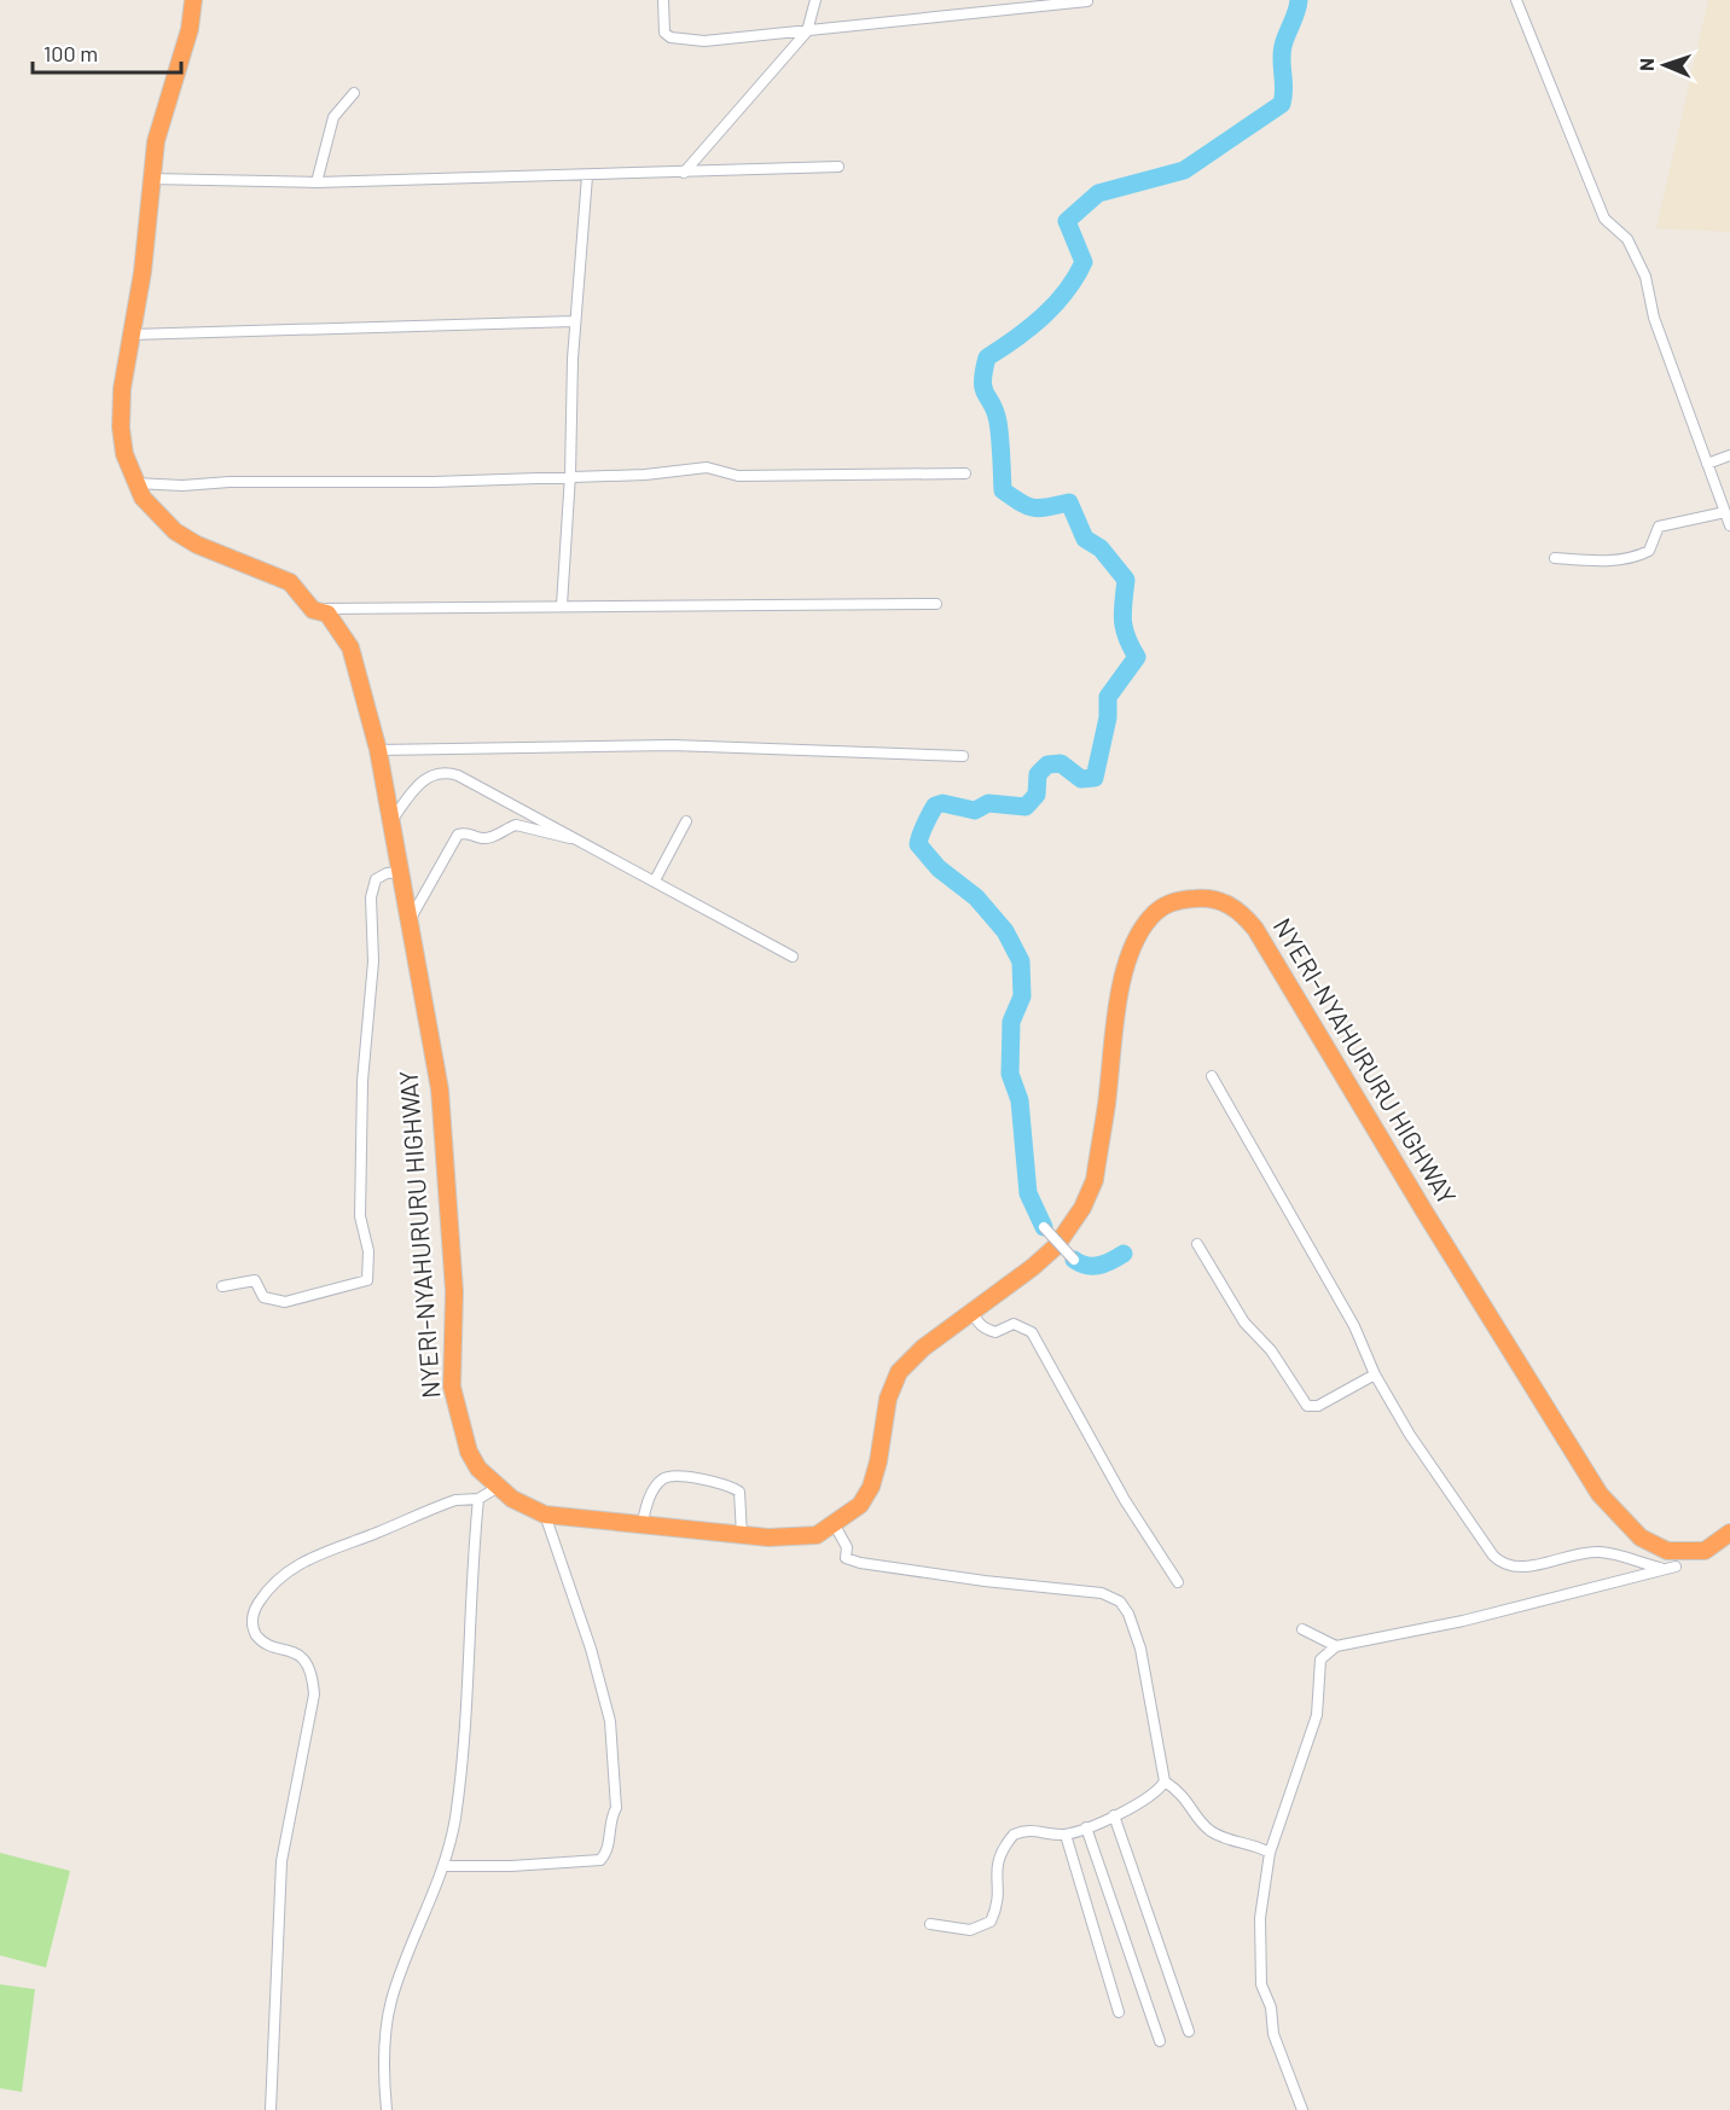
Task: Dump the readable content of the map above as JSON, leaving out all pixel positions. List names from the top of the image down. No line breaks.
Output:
{"streets":{"highway":["NYERI-NYAHURURU HIGHWAY"]},"scale_bar":"100 m","north":"left"}
